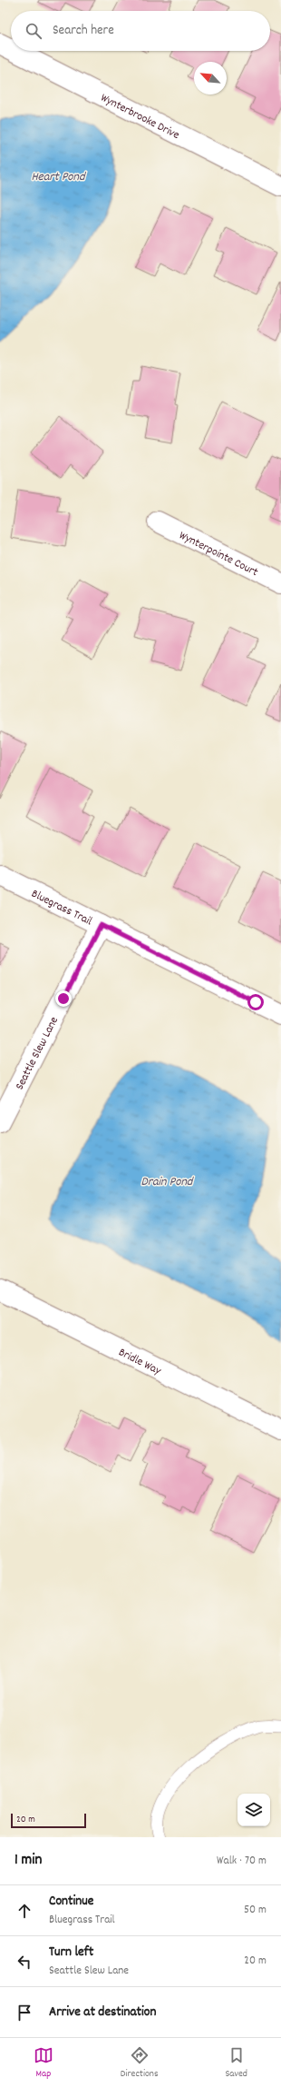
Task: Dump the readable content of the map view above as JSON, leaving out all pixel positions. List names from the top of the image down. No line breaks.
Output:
{"streets":{"street":["Wynterbrooke Drive","Wynterpointe Court","Bluegrass Trail","Seattle Slew Lane","Bridle Way"]},"crossings":[["Bluegrass Trail","Seattle Slew Lane"]],"water":["Heart Pond","Drain Pond"],"scale_bar":"20 m","north":"top left","page":{"search":"Search here","scale":"20 m","heading":["1 min","Walk · 70 m"],"list":[["Continue","Bluegrass Trail","50 m"],["Turn left","Seattle Slew Lane","20 m"],"Arrive at destination"],"nav":["Map","Directions","Saved"]}}
